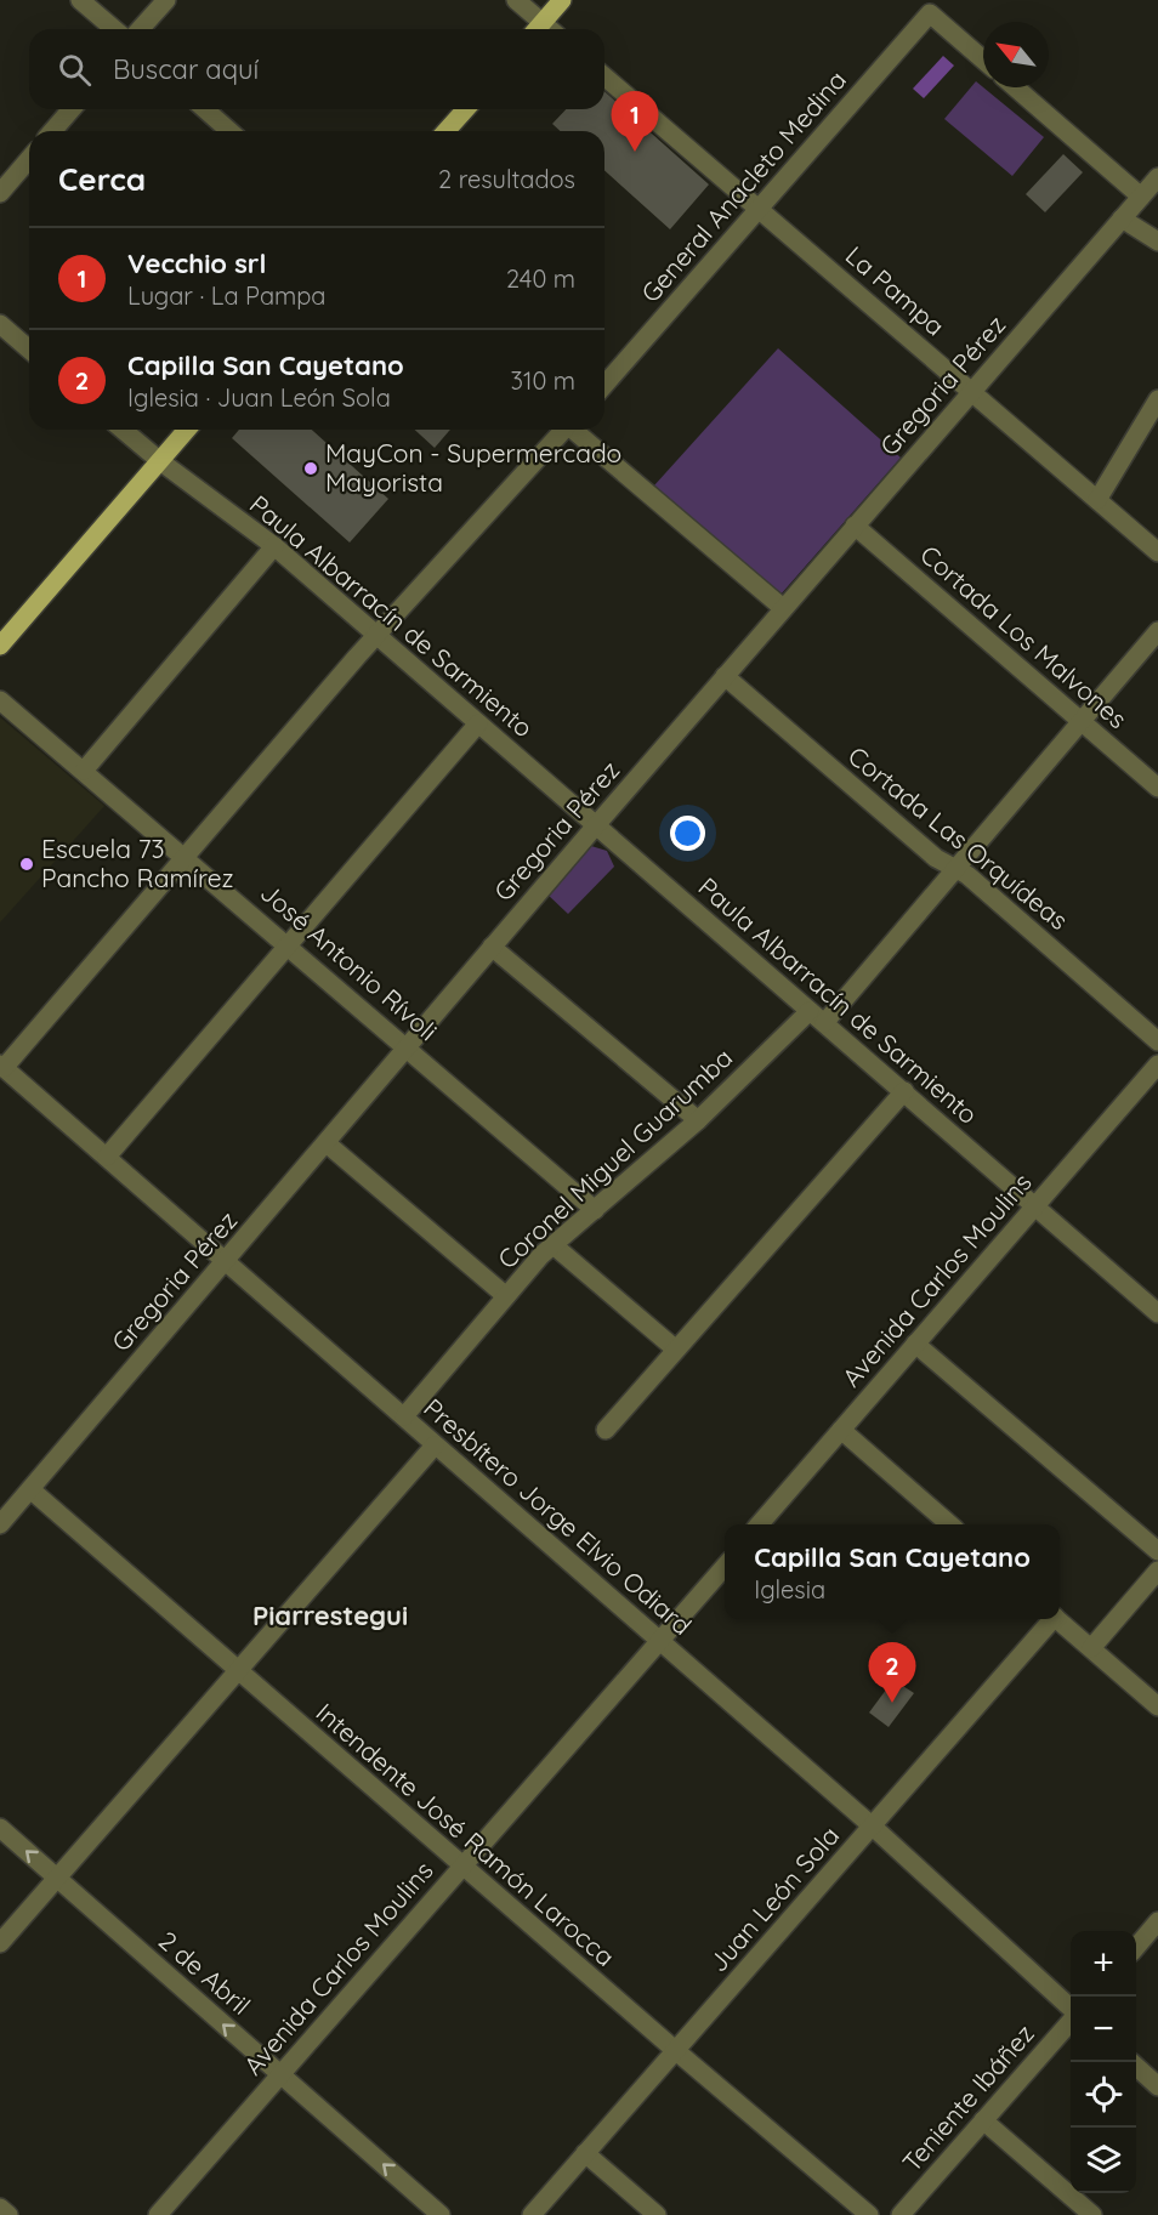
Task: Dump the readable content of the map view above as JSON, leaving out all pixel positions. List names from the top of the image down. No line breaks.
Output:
{"streets":{"street":["General Anacleto Medina","La Pampa","Gregoria Pérez","Paula Albarracín de Sarmiento","Cortada Los Malvones","Cortada Las Orquídeas","José Antonio Rívoli","Coronel Miguel Guarumba","Avenida Carlos Moulins","Presbítero Jorge Elvio Odiard","Intendente José Ramón Larocca","Juan León Sola","2 de Abril","Teniente Ibáñez"]},"crossings":[["General Anacleto Medina","La Pampa"],["La Pampa","Gregoria Pérez"],["Gregoria Pérez","Paula Albarracín de Sarmiento"],["Gregoria Pérez","Cortada Los Malvones"],["Gregoria Pérez","Cortada Las Orquídeas"],["Gregoria Pérez","José Antonio Rívoli"],["Gregoria Pérez","Presbítero Jorge Elvio Odiard"],["Gregoria Pérez","Intendente José Ramón Larocca"],["Paula Albarracín de Sarmiento","Coronel Miguel Guarumba"],["Paula Albarracín de Sarmiento","Avenida Carlos Moulins"],["Cortada Los Malvones","Coronel Miguel Guarumba"],["Cortada Las Orquídeas","Coronel Miguel Guarumba"],["José Antonio Rívoli","Coronel Miguel Guarumba"],["Coronel Miguel Guarumba","Presbítero Jorge Elvio Odiard"],["Avenida Carlos Moulins","Presbítero Jorge Elvio Odiard"],["Avenida Carlos Moulins","Intendente José Ramón Larocca"],["Avenida Carlos Moulins","2 de Abril"],["Presbítero Jorge Elvio Odiard","Juan León Sola"],["Intendente José Ramón Larocca","Juan León Sola"]],"one_way":["2 de Abril"],"districts":["Piarrestegui"],"places":["MayCon - Supermercado Mayorista","Escuela 73 Pancho Ramírez"],"north":"top left","page":{"search":"Buscar aquí","pins":["1","2"],"heading":["Cerca","2 resultados"],"list":[{"mark":"1","name":"Vecchio srl","note":"Lugar · La Pampa","value":"240 m"},{"mark":"2","name":"Capilla San Cayetano","note":"Iglesia · Juan León Sola","value":"310 m"}],"popup":["Capilla San Cayetano","Iglesia"],"map_buttons":["+","−"]}}
